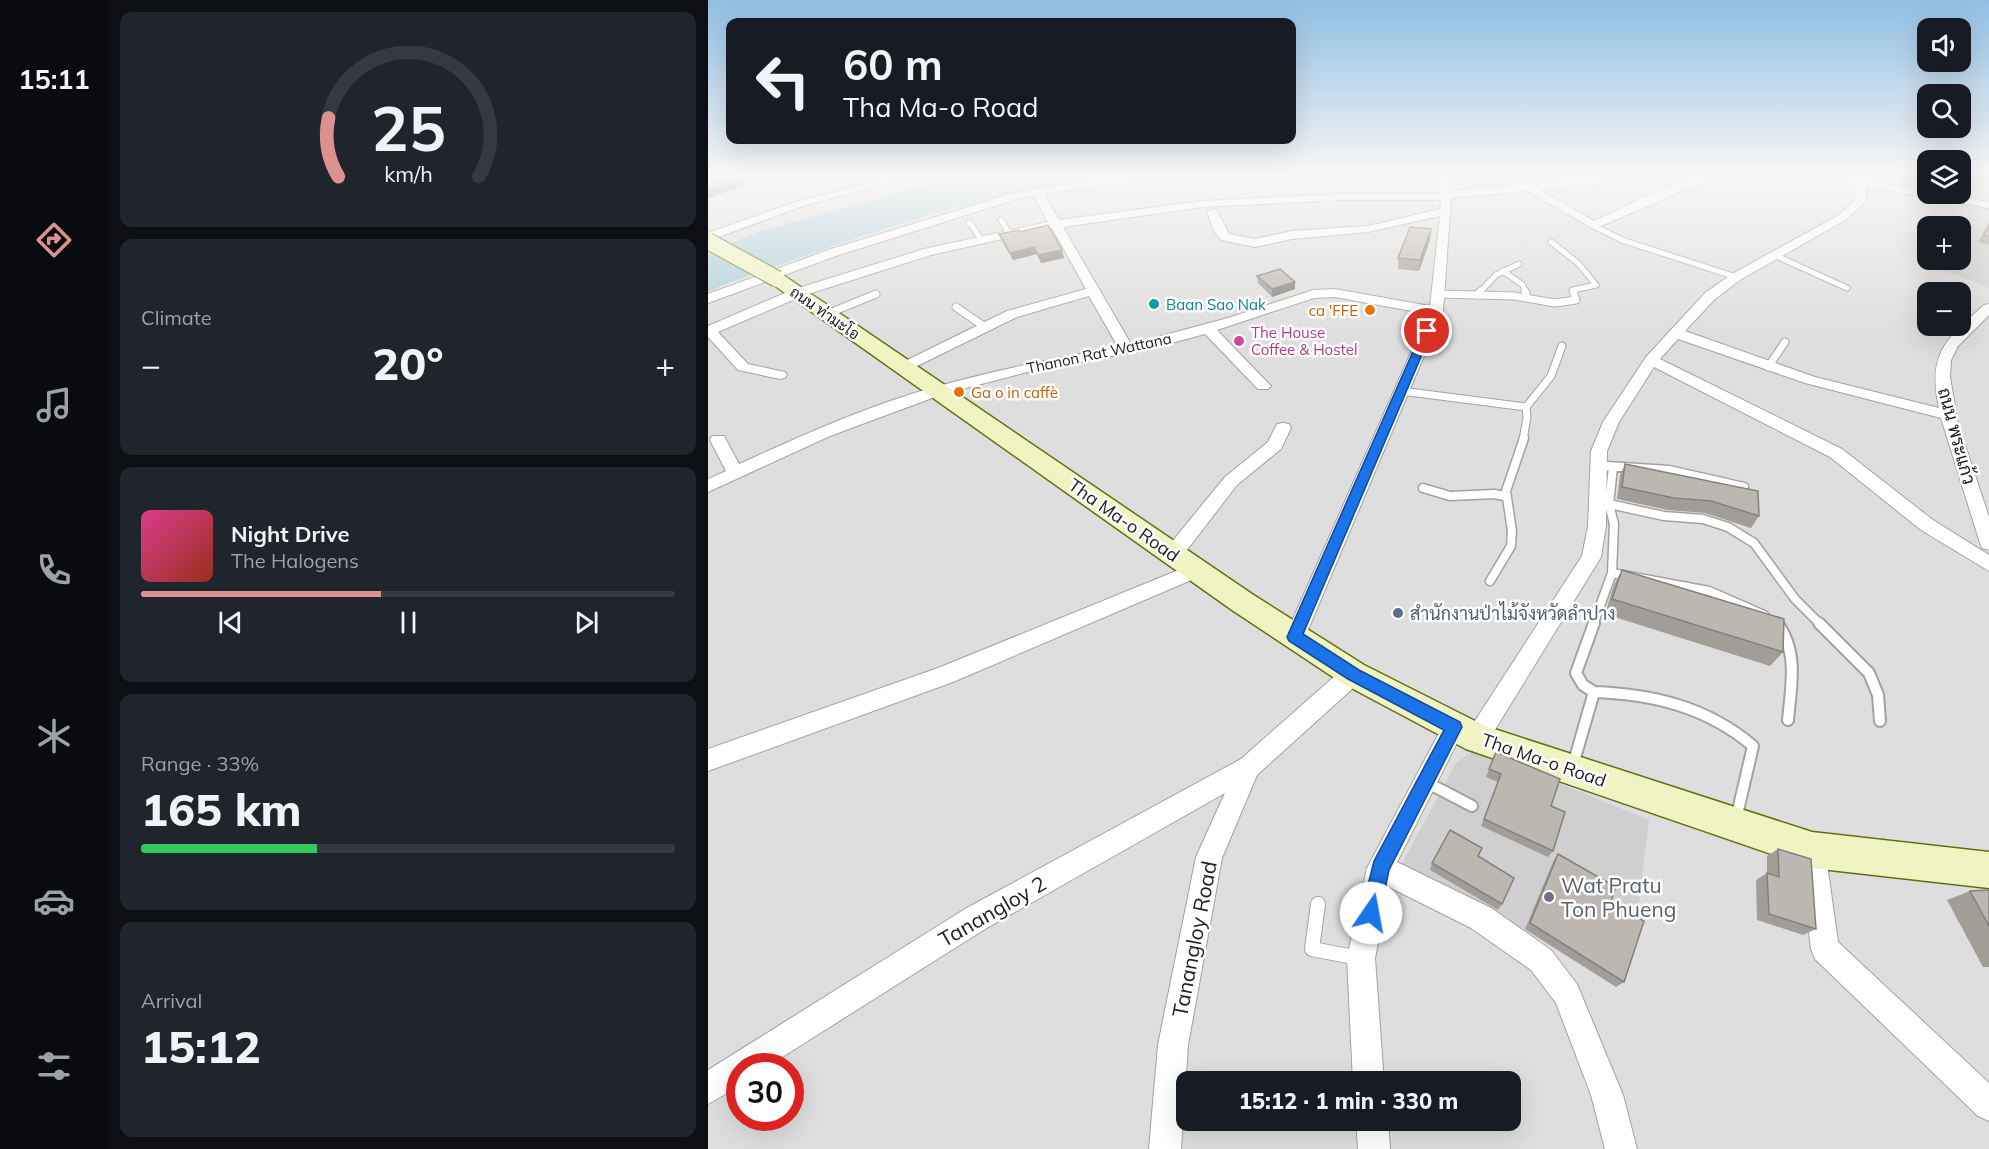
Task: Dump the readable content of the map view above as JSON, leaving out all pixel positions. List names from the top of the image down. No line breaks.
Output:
{"streets":{"street":["ถนน ท่ามะโอ","Thanon Rat Wattana","ถนน พระแก้ว","Tha Ma-o Road","Tanangloy 2","Tanangloy Road"]},"crossings":[["ถนน ท่ามะโอ","Thanon Rat Wattana"],["ถนน ท่ามะโอ","Tha Ma-o Road"],["Thanon Rat Wattana","Tha Ma-o Road"],["Tha Ma-o Road","Tanangloy Road"],["Tanangloy 2","Tanangloy Road"]],"places":["Baan Sao Nak","ca 'FFE","The House Coffee & Hostel","Ga o in caffè","สำนักงานป่าไม้จังหวัดลำปาง","Wat Pratu Ton Phueng"],"page":{"tabs":"15:11","map_buttons":["+","−"],"turn":["60 m","Tha Ma-o Road"],"tile":["Climate",["Range · 33%","165 km"],["Arrival","15:12"]],"heat":["−","20°","+"],"song":["Night Drive","The Halogens"],"limit":"30","trip":"15:12 · 1 min · 330 m","gauge":["25","km/h"]}}
